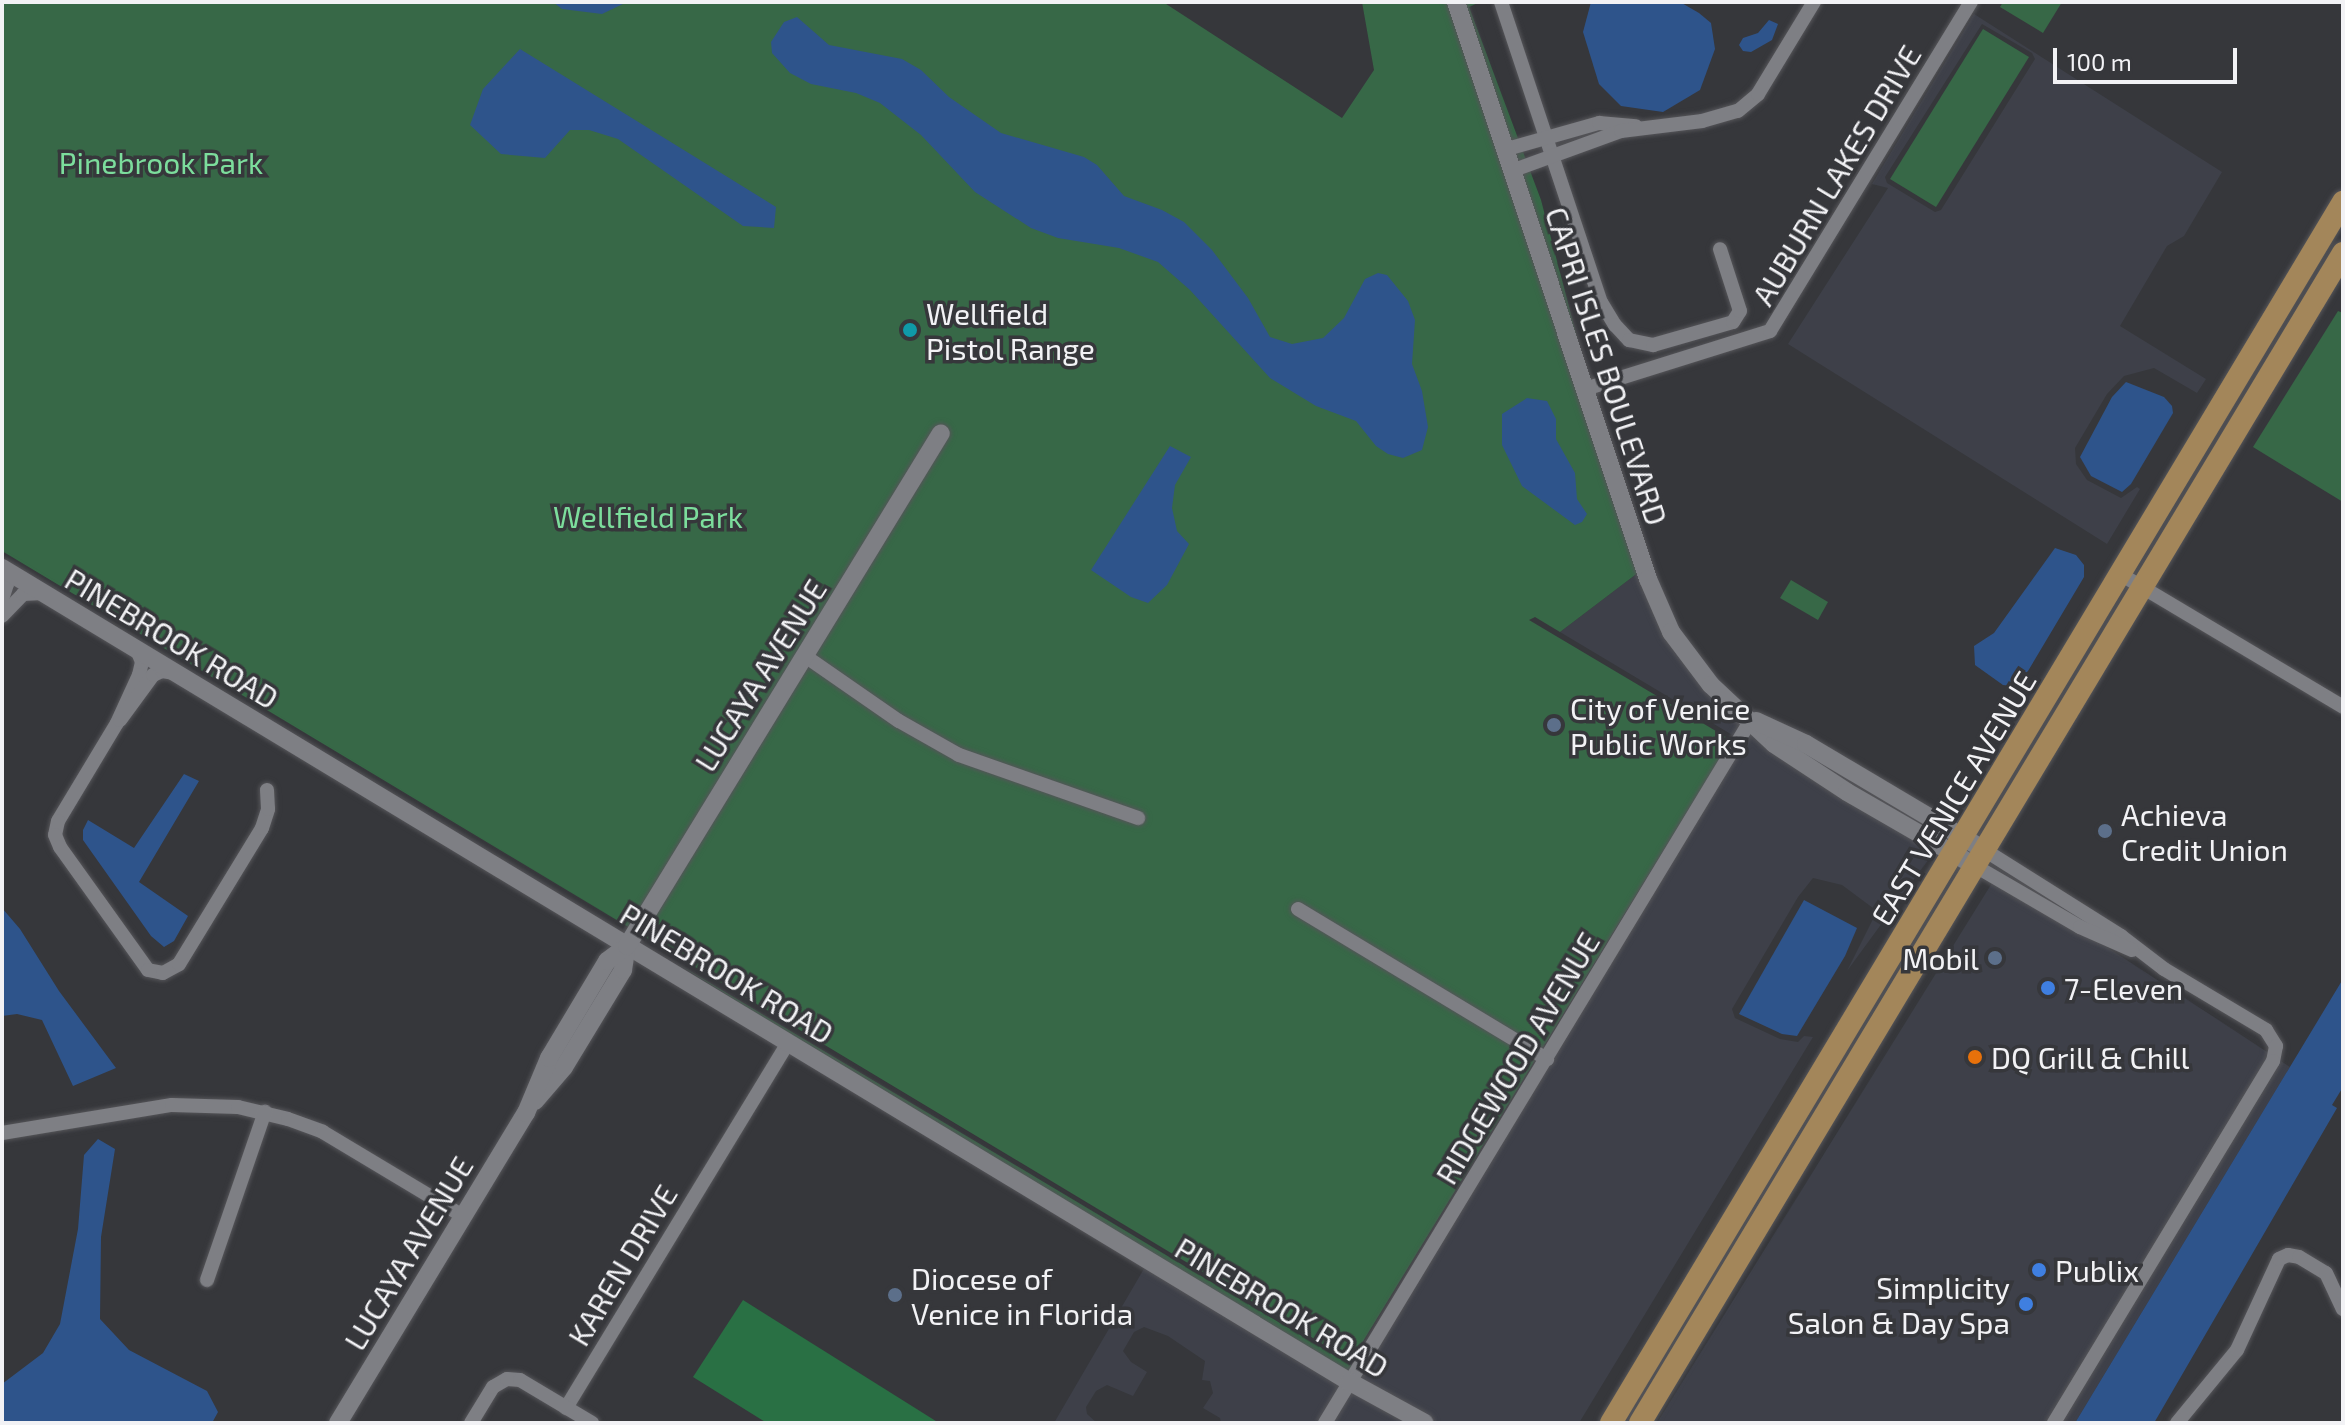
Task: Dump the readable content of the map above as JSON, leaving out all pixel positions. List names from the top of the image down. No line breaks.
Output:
{"streets":{"main road":["EAST VENICE AVENUE"],"street":["AUBURN LAKES DRIVE","CAPRI ISLES BOULEVARD","PINEBROOK ROAD","LUCAYA AVENUE","RIDGEWOOD AVENUE","KAREN DRIVE"]},"crossings":[["AUBURN LAKES DRIVE","CAPRI ISLES BOULEVARD"],["CAPRI ISLES BOULEVARD","EAST VENICE AVENUE"],["CAPRI ISLES BOULEVARD","RIDGEWOOD AVENUE"],["PINEBROOK ROAD","LUCAYA AVENUE"],["PINEBROOK ROAD","RIDGEWOOD AVENUE"],["PINEBROOK ROAD","KAREN DRIVE"]],"parks":["Pinebrook Park","Wellfield Park"],"places":["Wellfield Pistol Range","City of Venice Public Works","Achieva Credit Union","Mobil","7-Eleven","DQ Grill & Chill","Publix","Diocese of Venice in Florida","Simplicity Salon & Day Spa"],"scale_bar":"100 m"}
